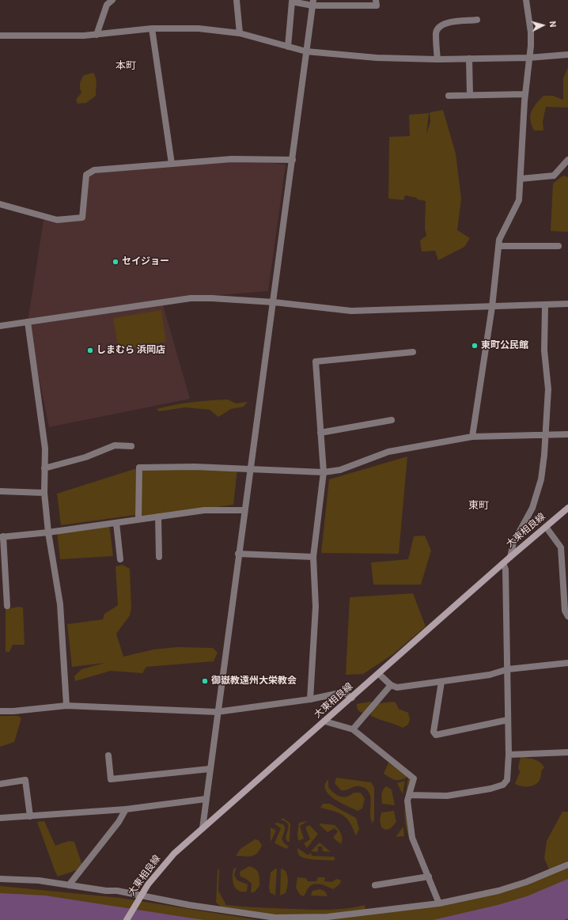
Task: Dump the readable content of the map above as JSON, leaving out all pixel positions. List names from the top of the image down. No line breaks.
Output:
{"streets":{"main road":["大東相良線"]},"districts":["本町","東町"],"places":["セイジョー","東町公民館","しまむら 浜岡店","御嶽教遠州大栄教会"],"north":"right"}
